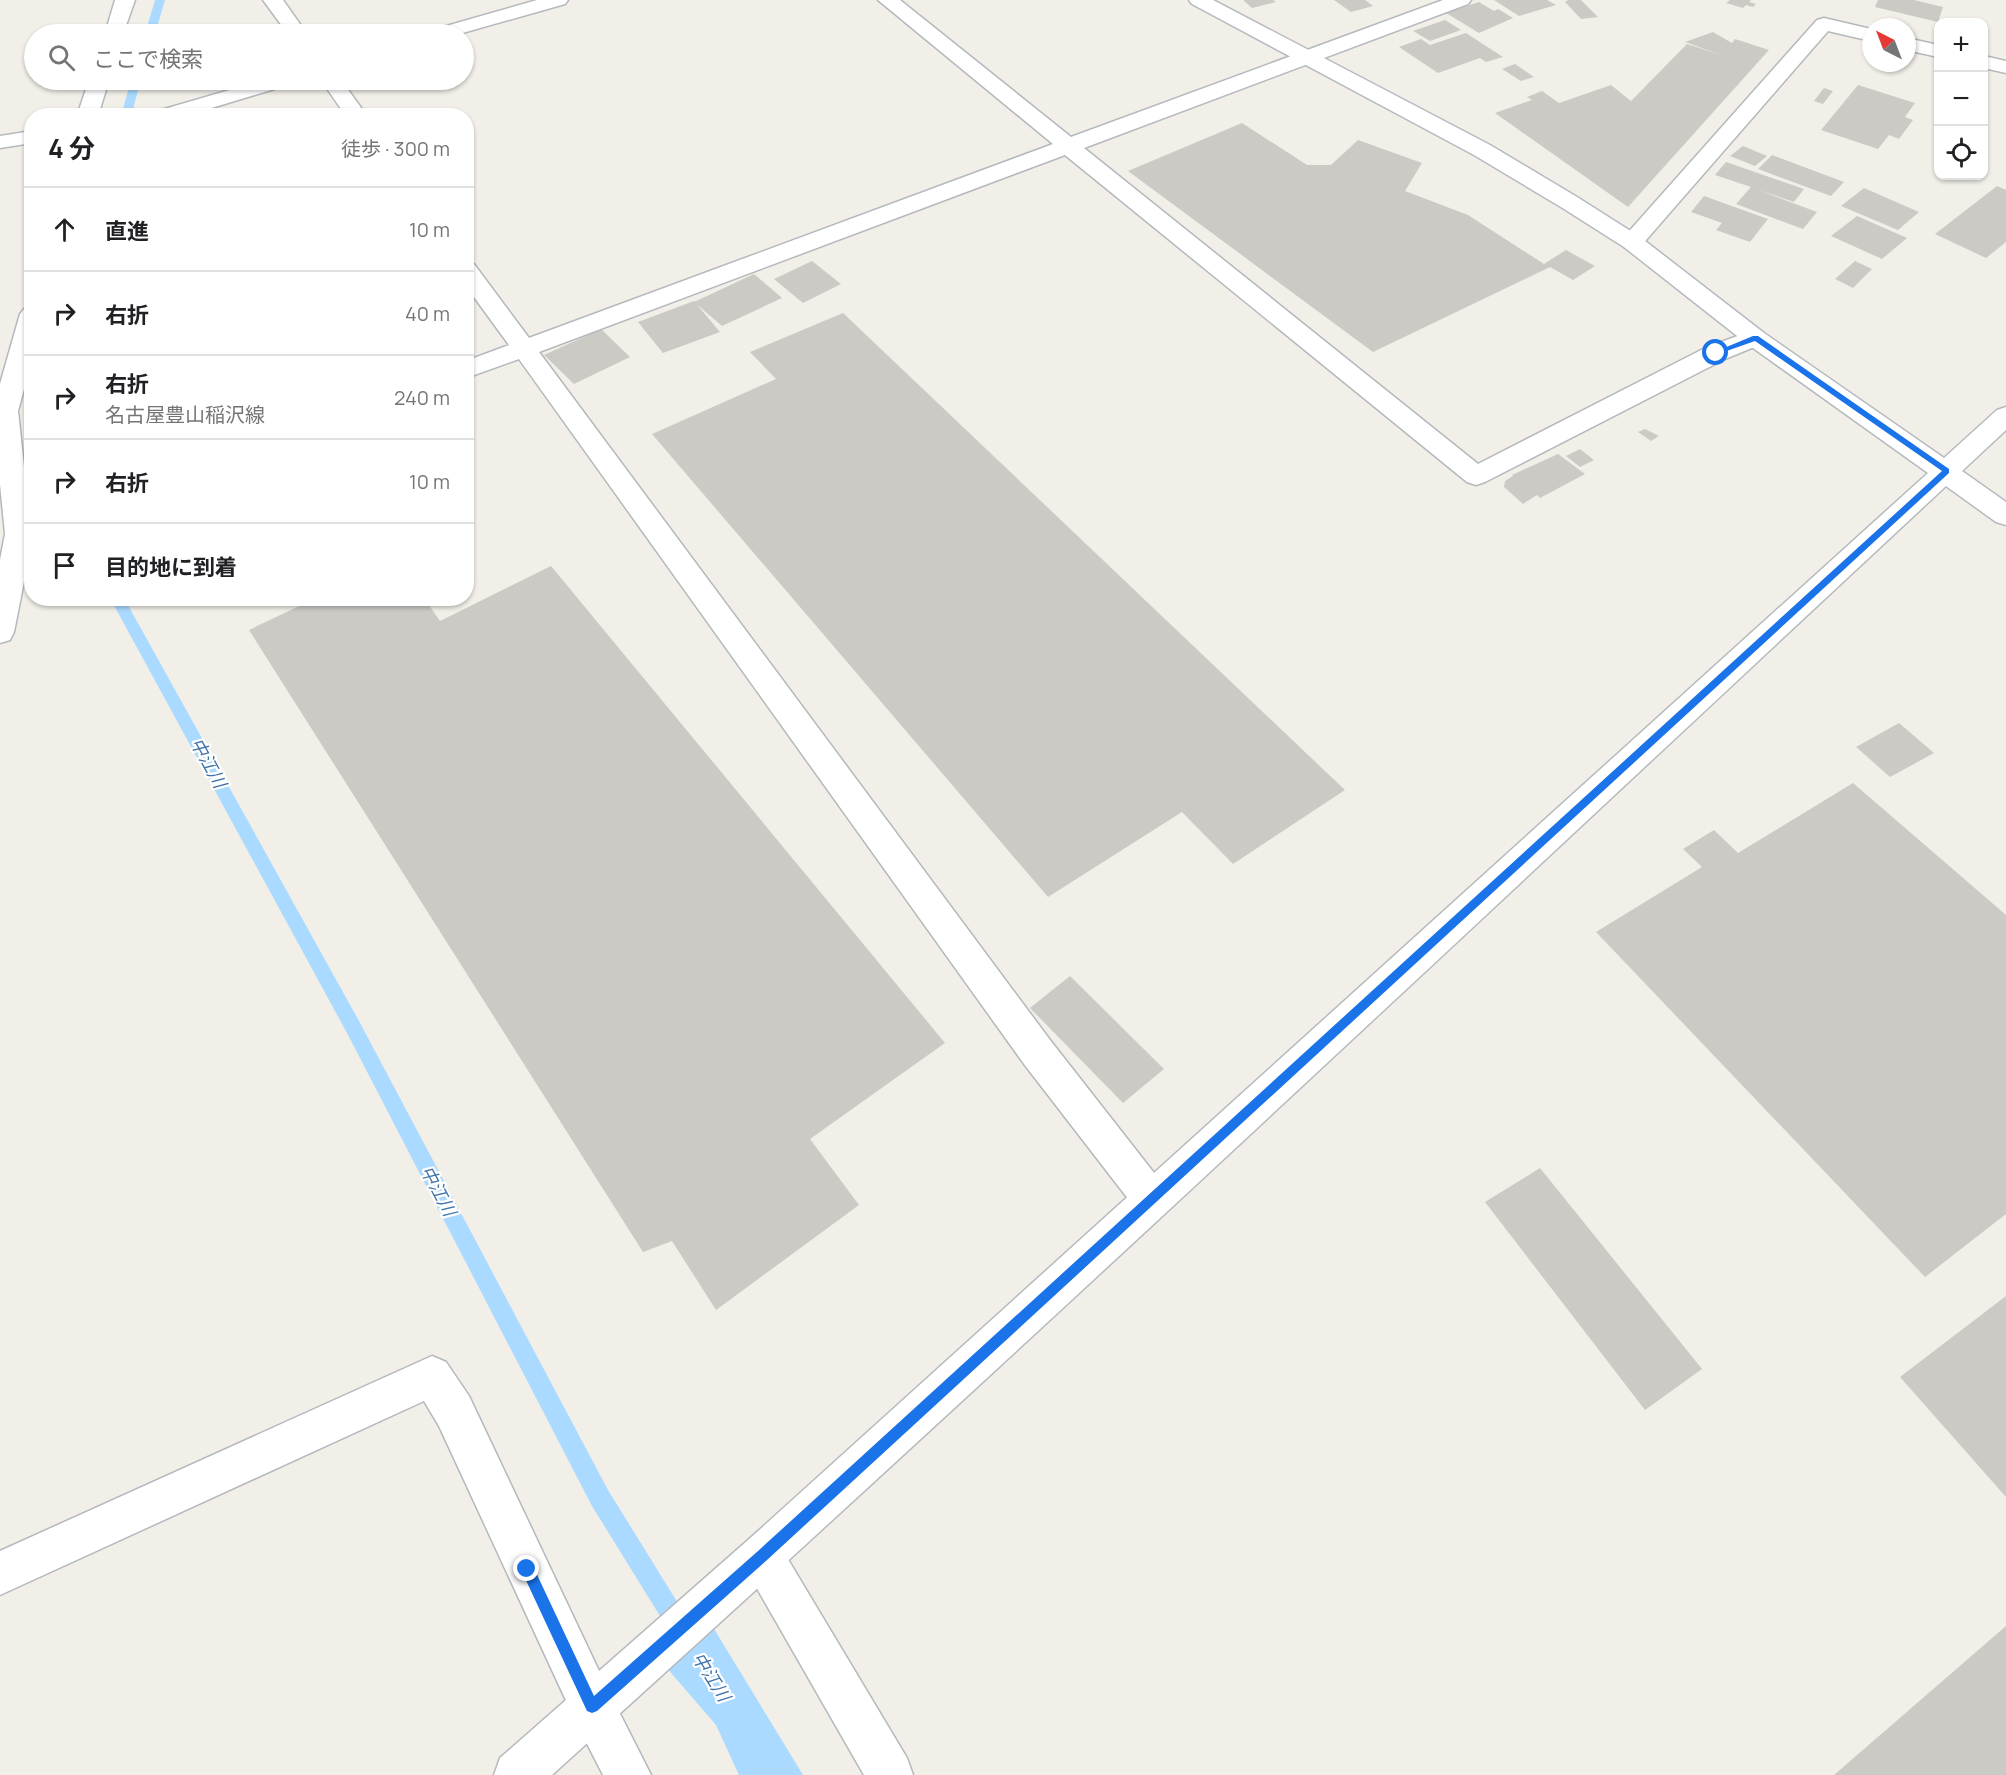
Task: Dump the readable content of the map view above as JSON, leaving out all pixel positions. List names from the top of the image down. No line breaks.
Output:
{"water":["中江川"],"north":"top left","page":{"map_buttons":["+","−"],"search":"ここで検索","heading":["4 分","徒歩 · 300 m"],"list":[["直進","10 m"],["右折","40 m"],["右折","名古屋豊山稲沢線","240 m"],["右折","10 m"],"目的地に到着"]}}
